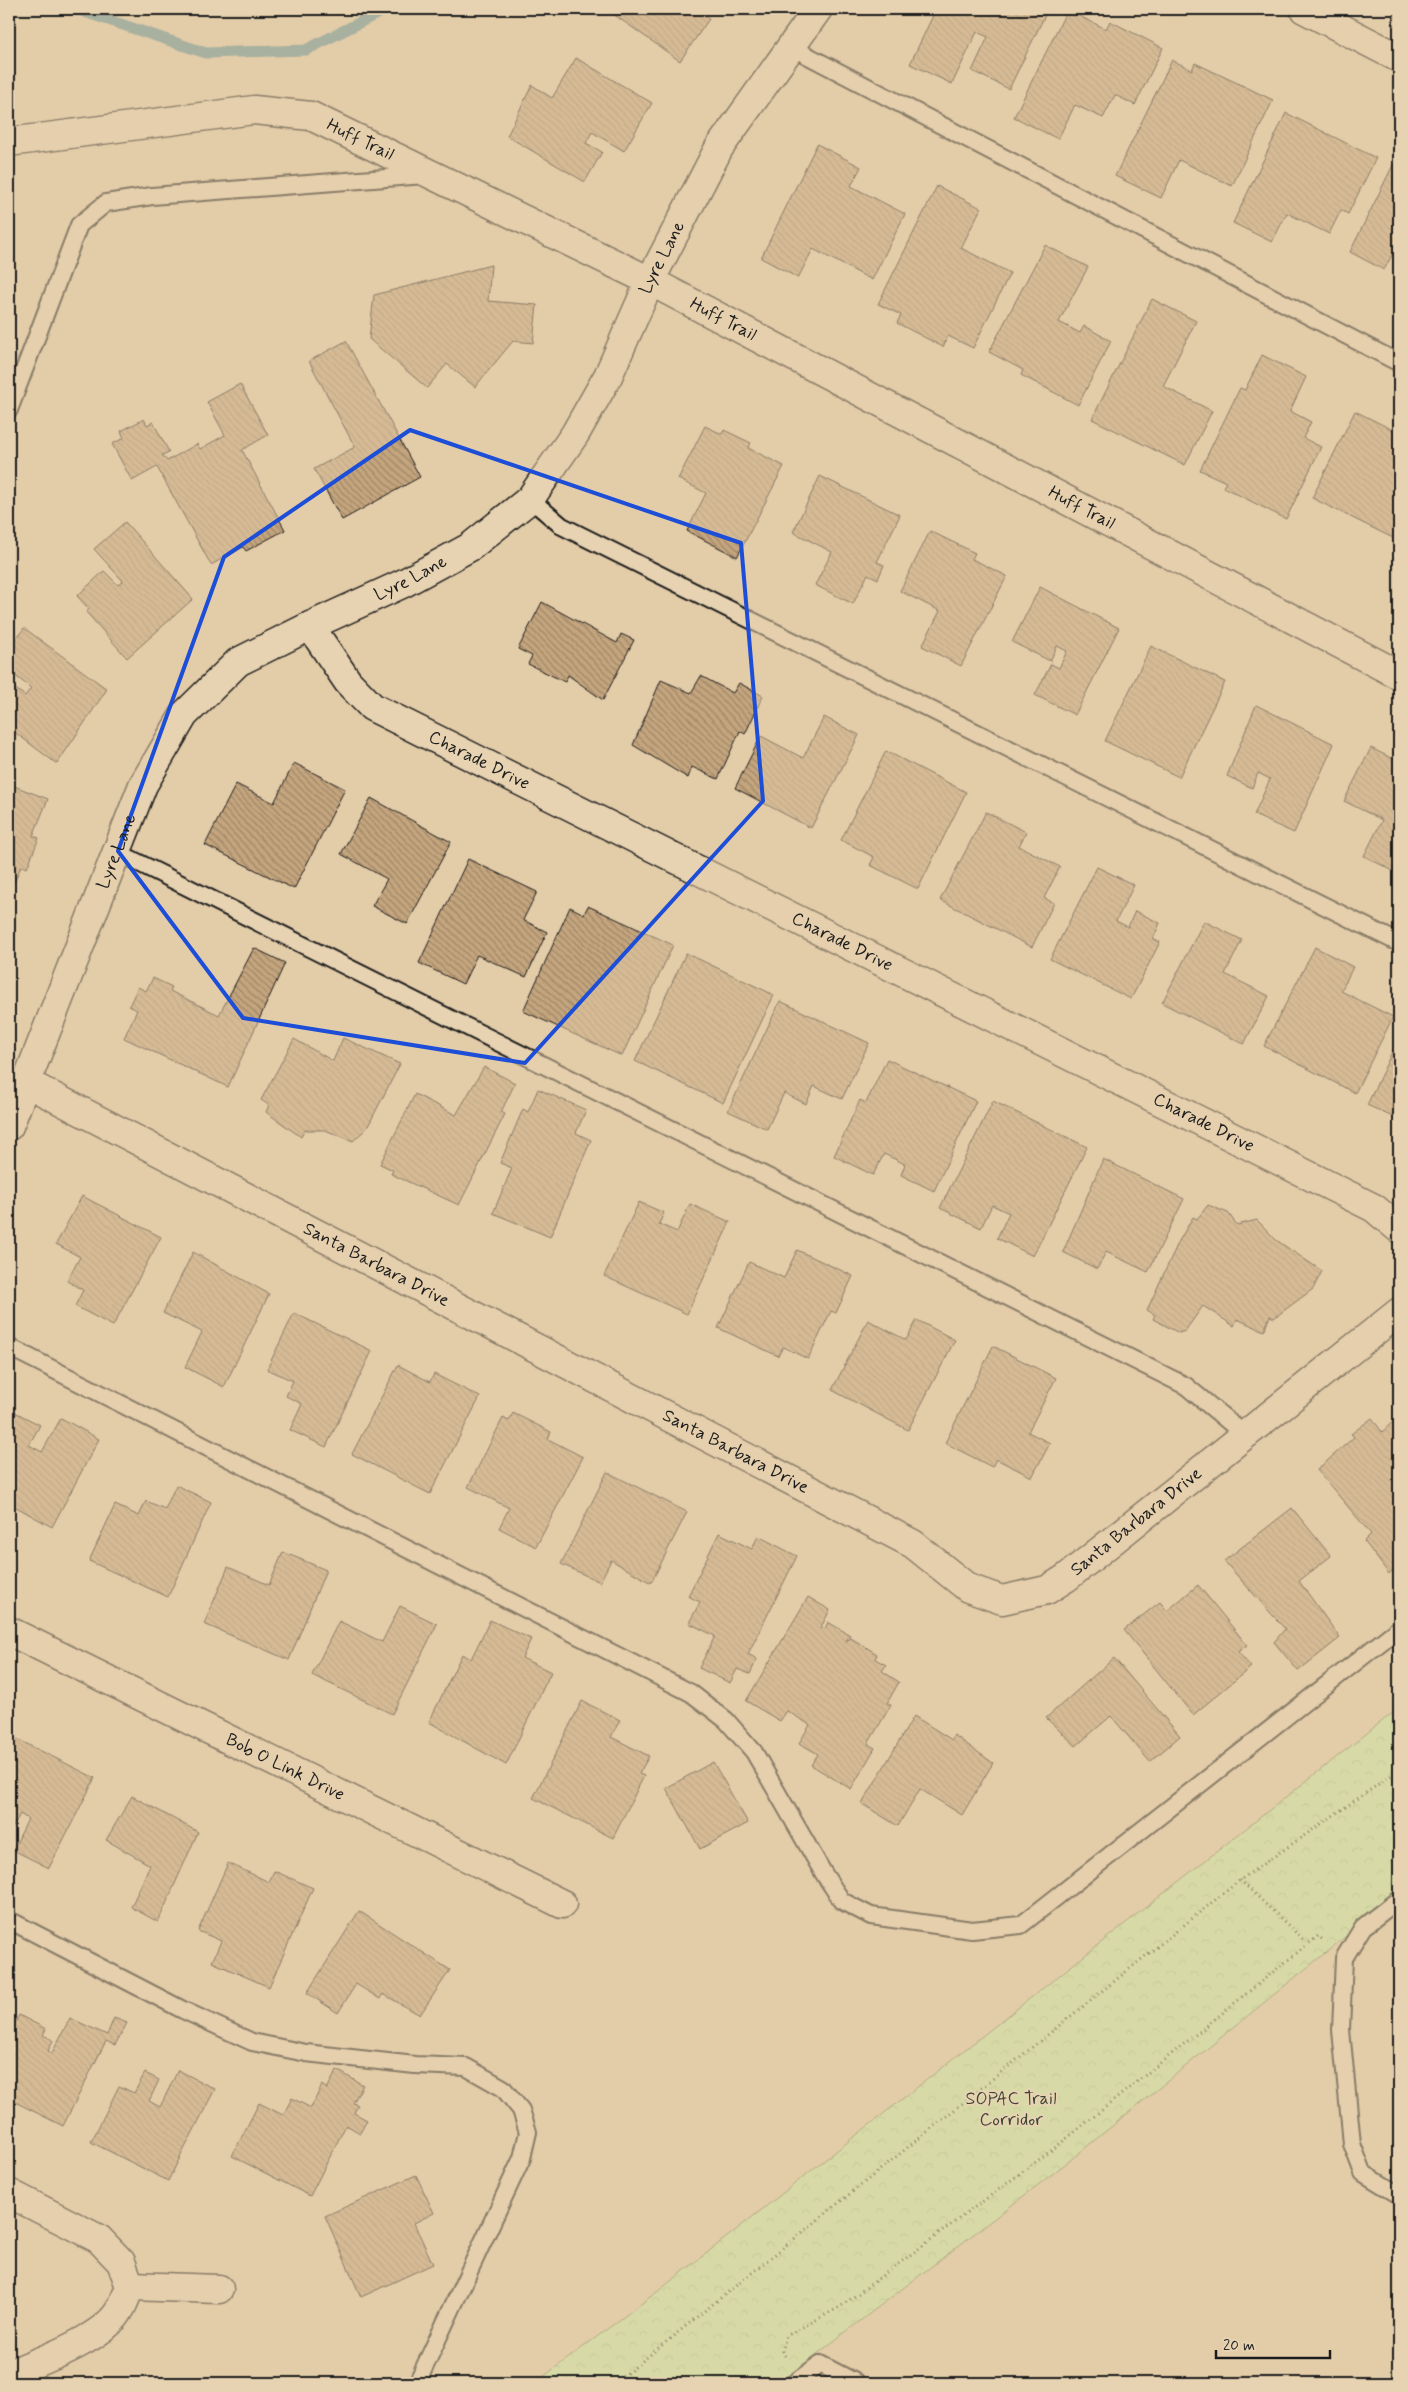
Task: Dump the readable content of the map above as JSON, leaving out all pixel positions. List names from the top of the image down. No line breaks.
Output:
{"streets":{"street":["Huff Trail","Lyre Lane","Charade Drive","Santa Barbara Drive","Bob O Link Drive"]},"crossings":[["Huff Trail","Lyre Lane"],["Lyre Lane","Charade Drive"],["Lyre Lane","Santa Barbara Drive"]],"parks":["SOPAC Trail Corridor"],"scale_bar":"20 m"}
